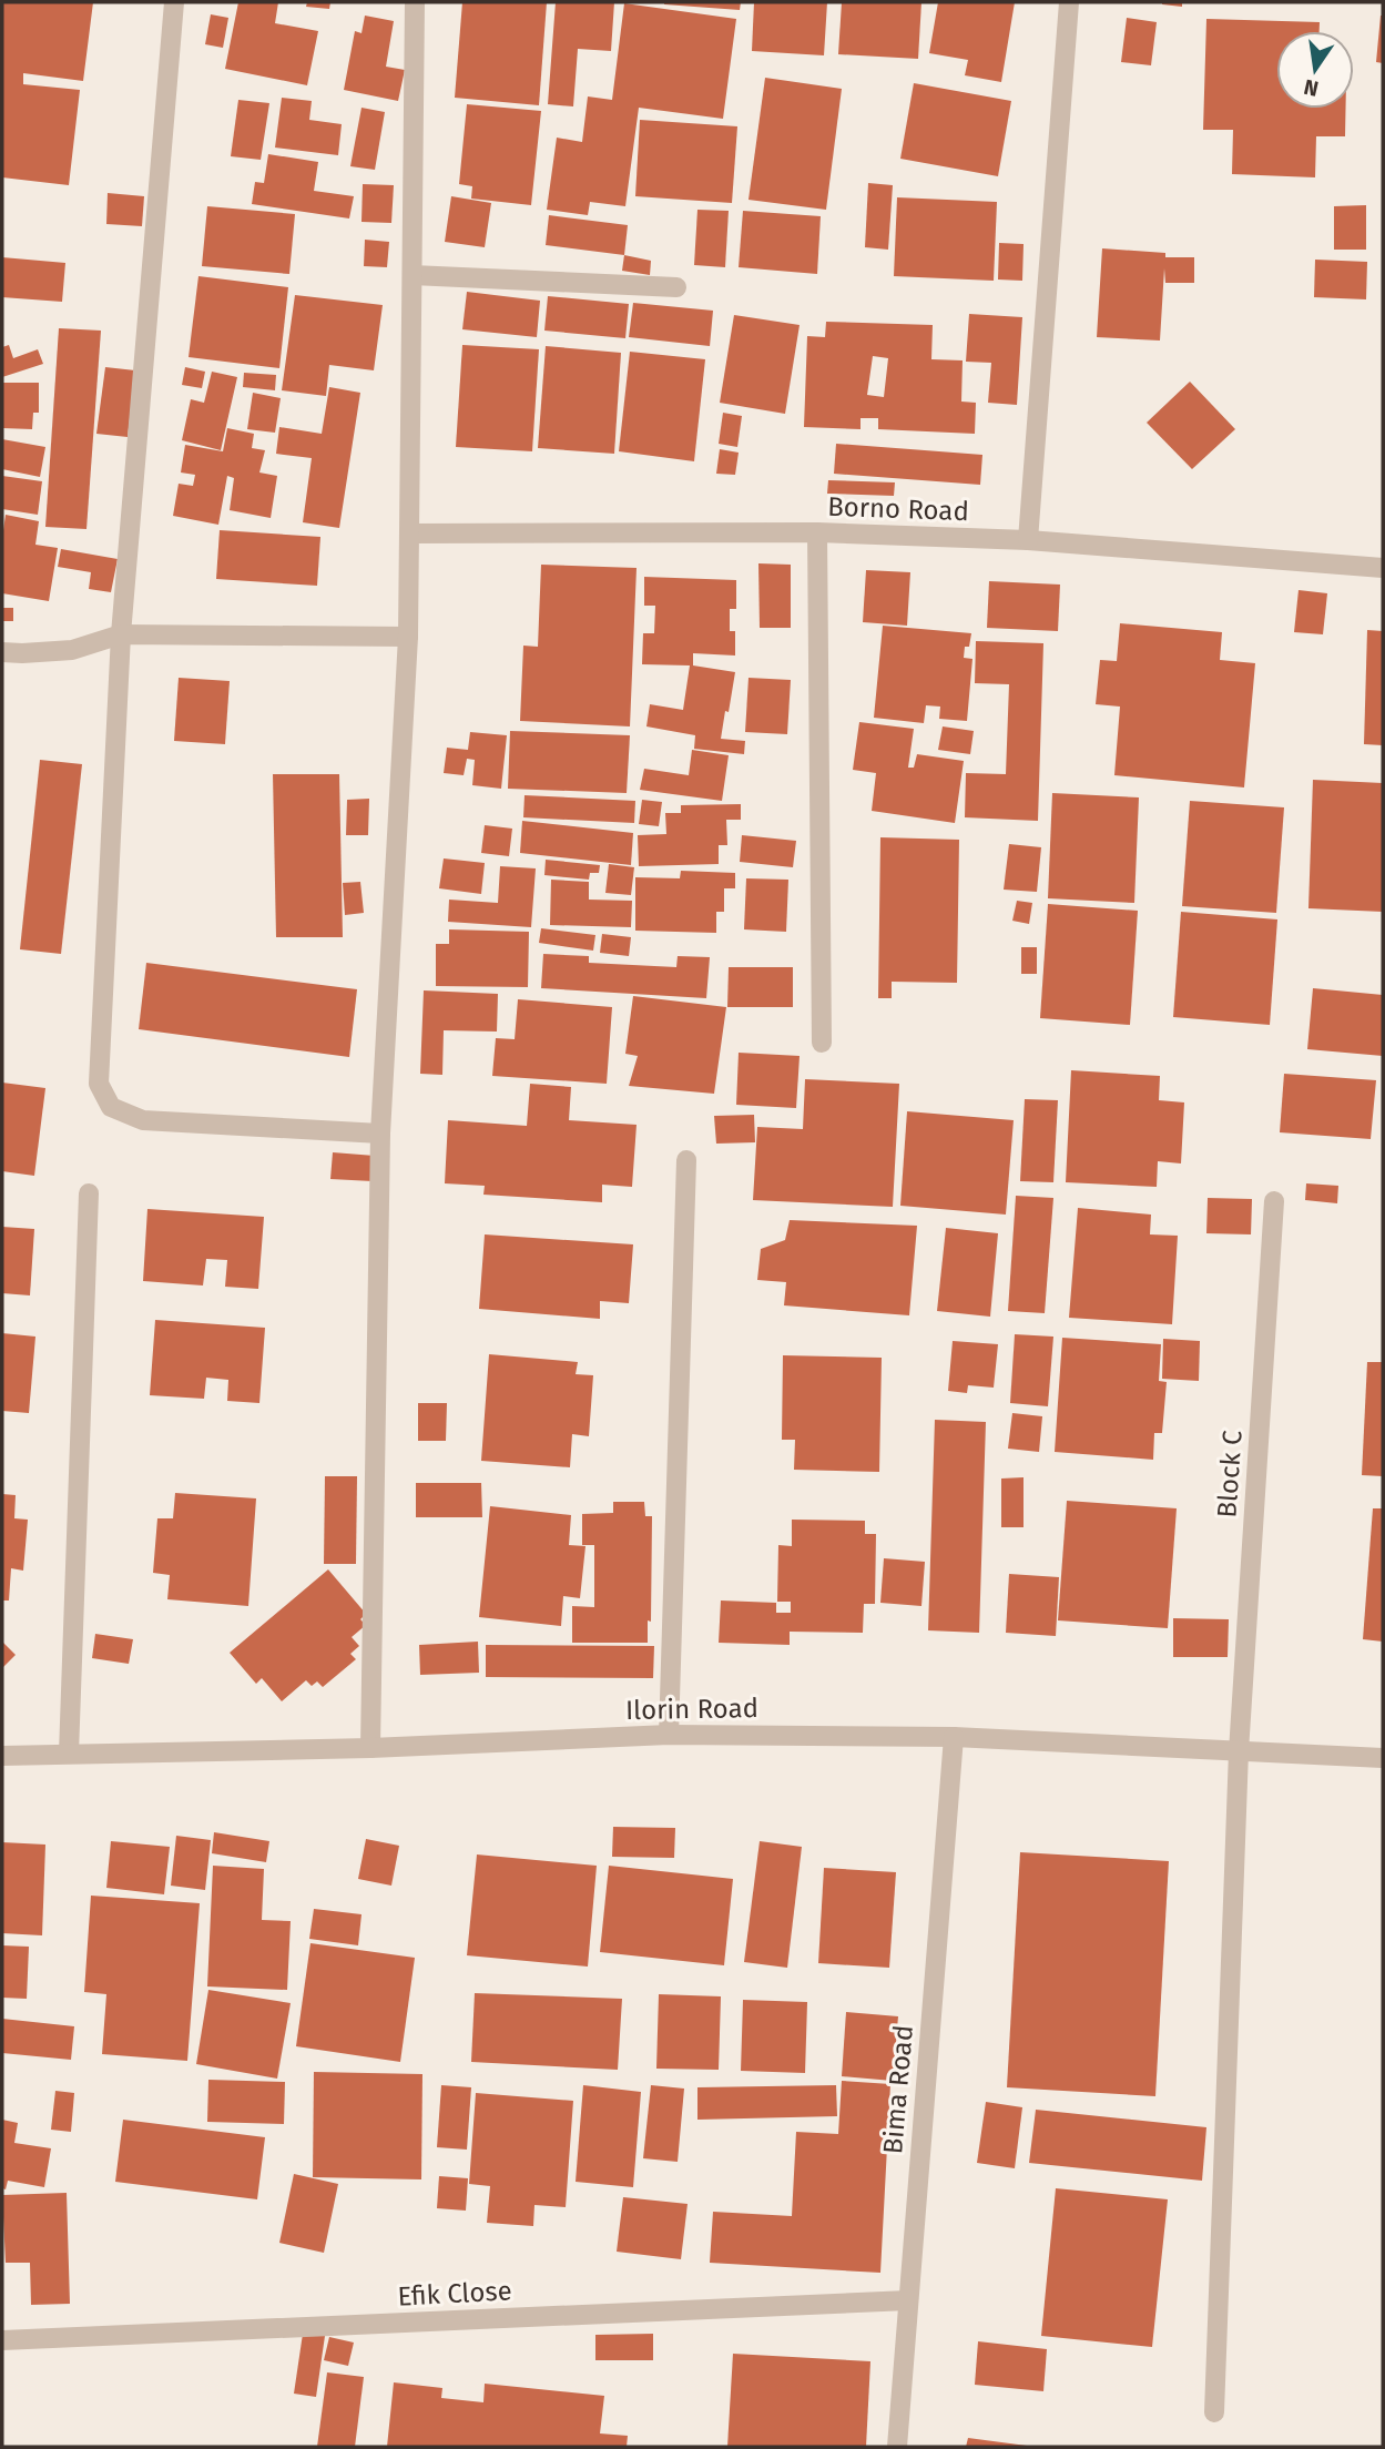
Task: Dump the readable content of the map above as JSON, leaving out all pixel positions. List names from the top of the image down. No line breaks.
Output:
{"streets":{"street":["Borno Road","Block C","Ilorin Road","Bima Road","Efik Close"]},"crossings":[["Block C","Ilorin Road"],["Ilorin Road","Bima Road"],["Bima Road","Efik Close"]],"north":"bottom"}
